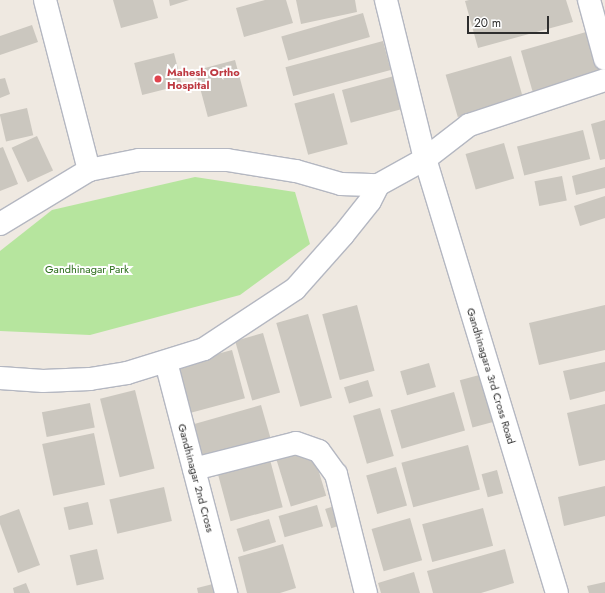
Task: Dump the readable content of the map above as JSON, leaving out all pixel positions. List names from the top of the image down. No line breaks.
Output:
{"streets":{"street":["Gandhinagara 3rd Cross Road","Gandhinagar 2nd Cross"]},"parks":["Gandhinagar Park"],"places":["Mahesh Ortho Hospital"],"scale_bar":"20 m"}
